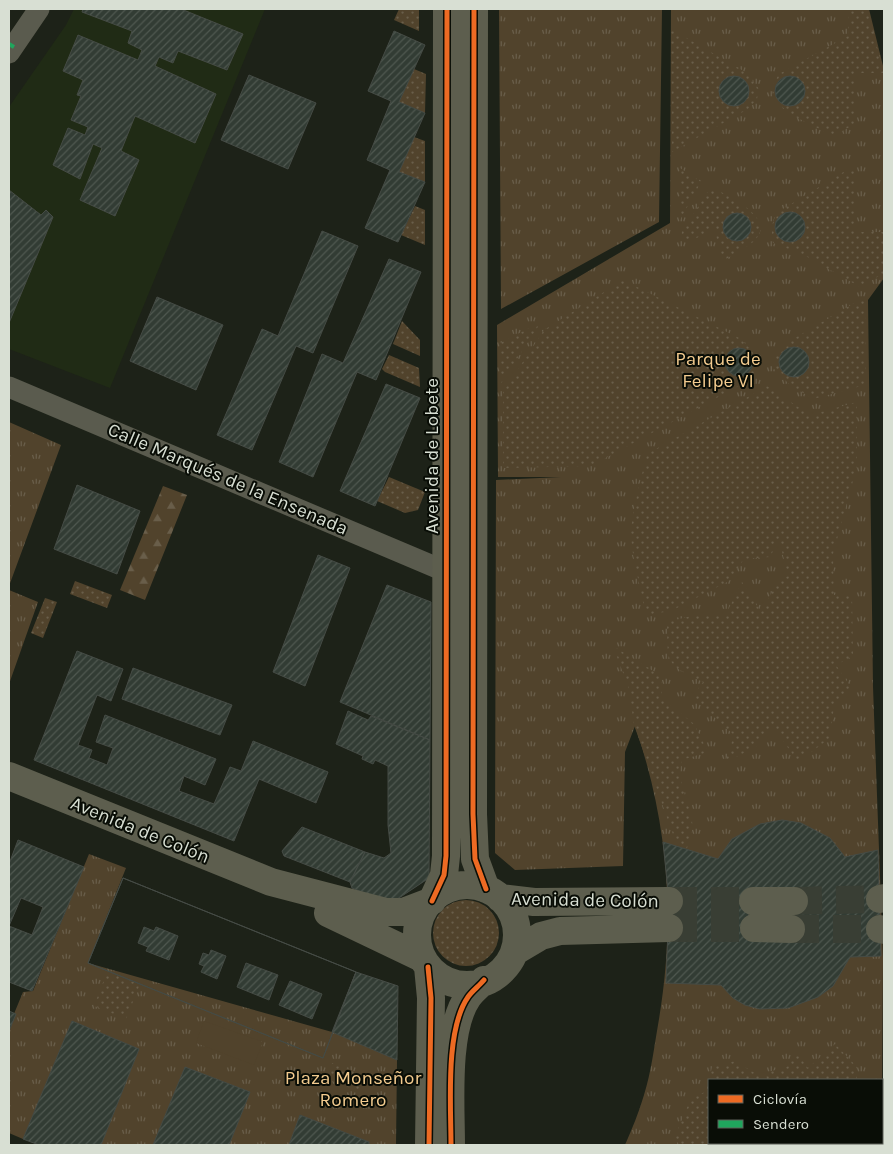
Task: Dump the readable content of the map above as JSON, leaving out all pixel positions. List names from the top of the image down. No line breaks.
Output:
{"streets":{"main road":["Avenida de Lobete","Avenida de Colón"],"street":["Calle Marqués de la Ensenada"]},"crossings":[["Avenida de Lobete","Calle Marqués de la Ensenada"],["Avenida de Lobete","Avenida de Colón"]],"parks":["Parque de Felipe VI","Plaza Monseñor Romero"],"legend":["Ciclovía","Sendero"]}
